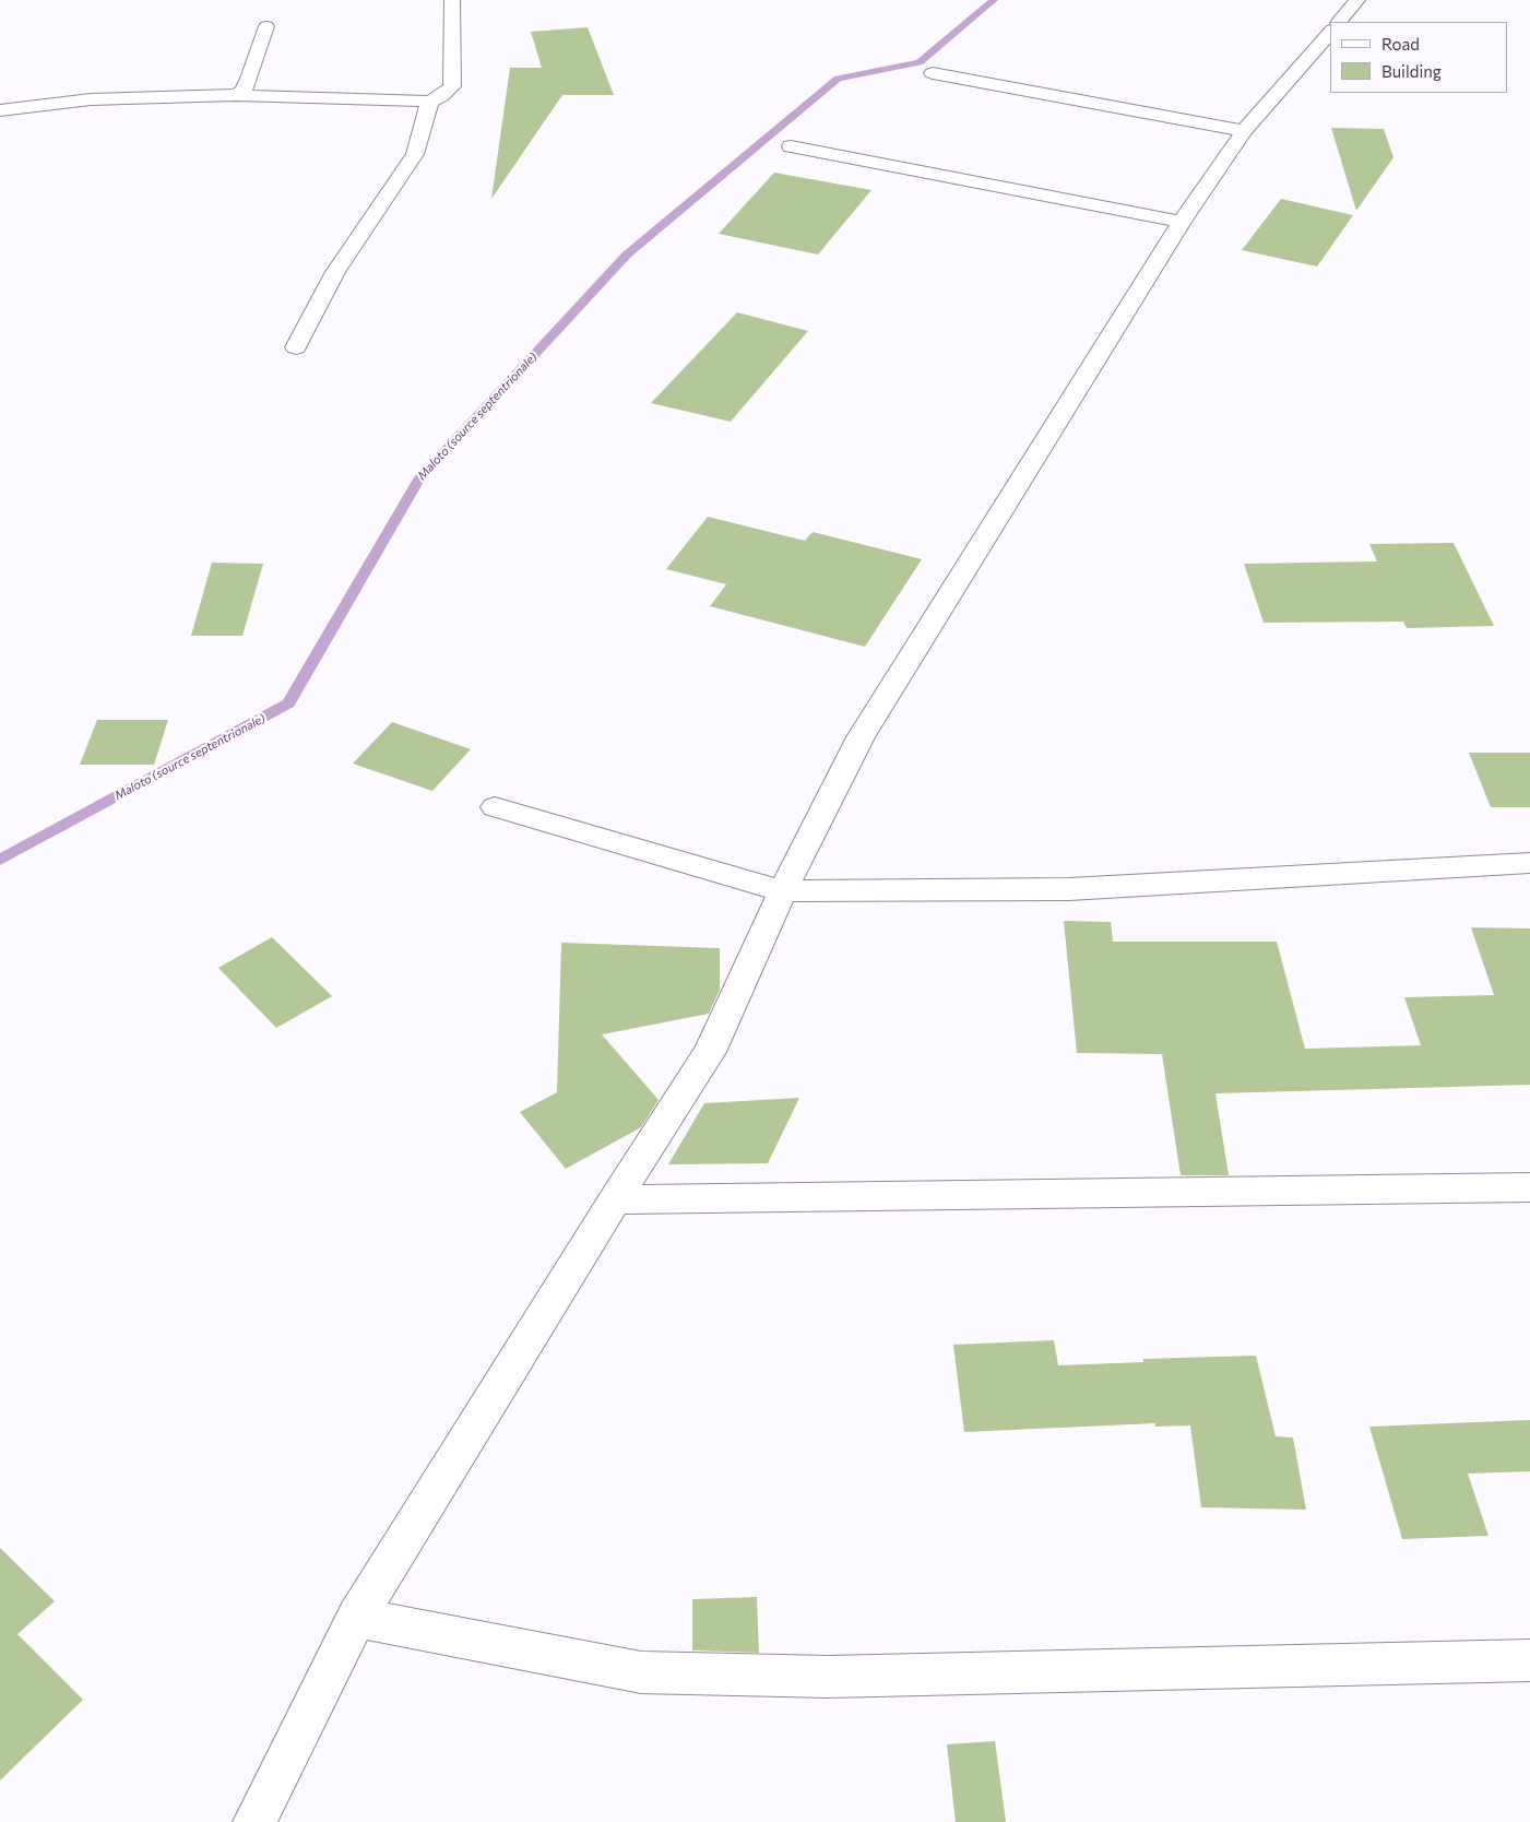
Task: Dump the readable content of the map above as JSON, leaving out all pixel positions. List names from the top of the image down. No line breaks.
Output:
{"water":["Maloto (source septentrionale)"],"legend":["Road","Building"]}
